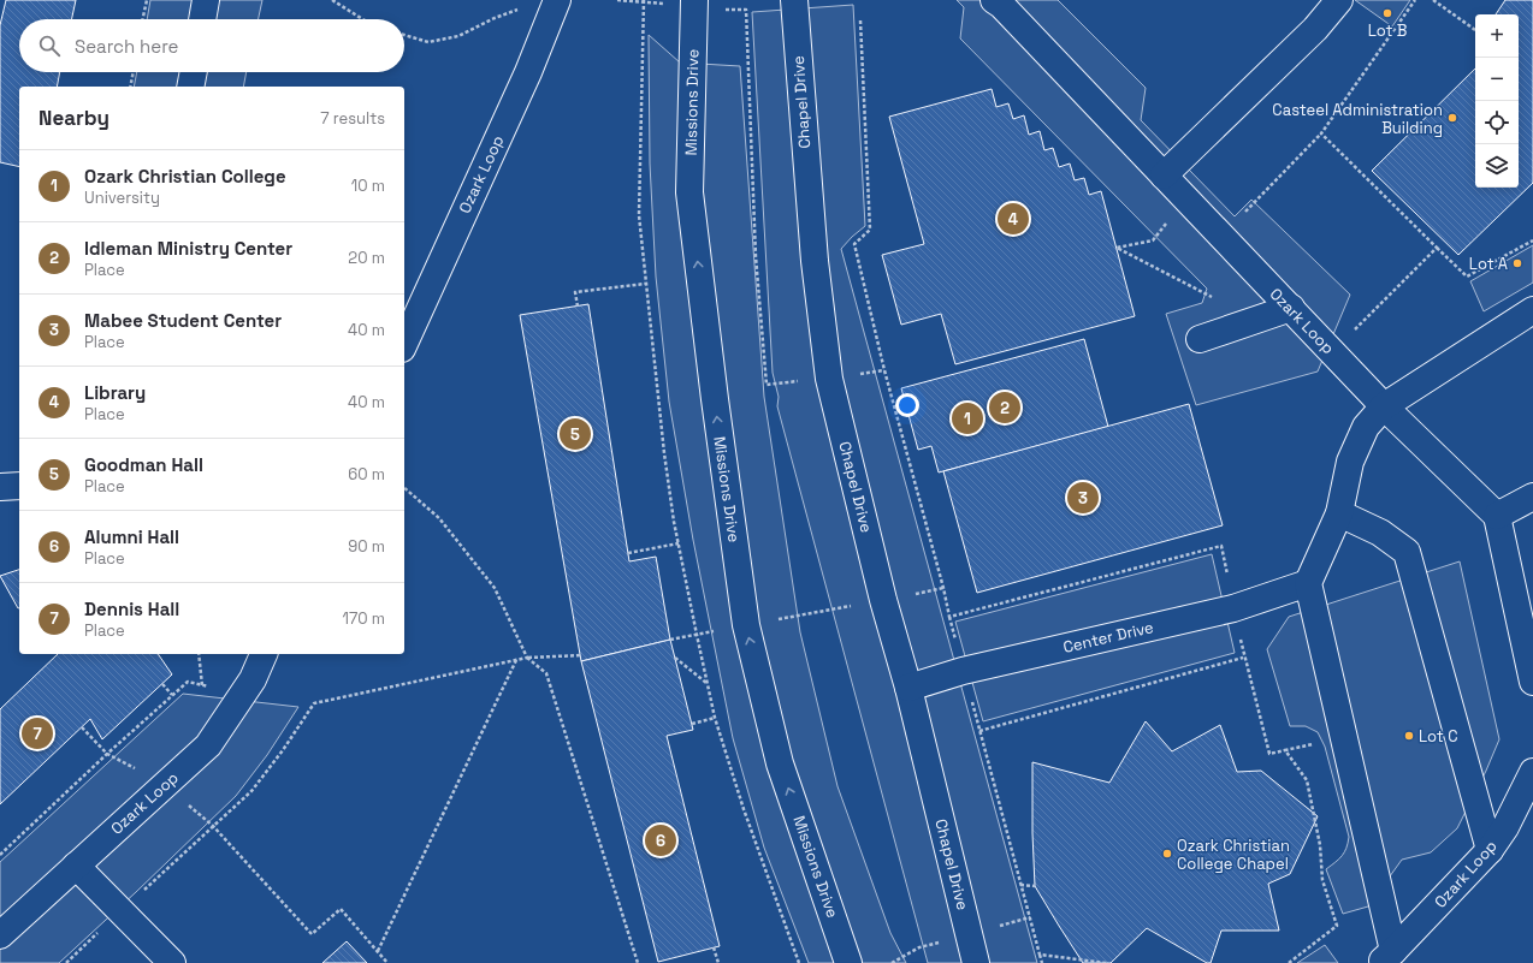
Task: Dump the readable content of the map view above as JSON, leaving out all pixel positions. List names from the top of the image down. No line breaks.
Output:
{"streets":{"lane":["Missions Drive","Chapel Drive","Ozark Loop","Center Drive"]},"crossings":[["Chapel Drive","Center Drive"]],"one_way":["Missions Drive"],"places":["Lot B","Casteel Administration Building","Lot A","Lot C","Ozark Christian College Chapel"],"page":{"map_buttons":["+","−"],"search":"Search here","heading":["Nearby","7 results"],"list":[{"mark":"1","name":"Ozark Christian College","note":"University","value":"10 m"},{"mark":"2","name":"Idleman Ministry Center","note":"Place","value":"20 m"},{"mark":"3","name":"Mabee Student Center","note":"Place","value":"40 m"},{"mark":"4","name":"Library","note":"Place","value":"40 m"},{"mark":"5","name":"Goodman Hall","note":"Place","value":"60 m"},{"mark":"6","name":"Alumni Hall","note":"Place","value":"90 m"},{"mark":"7","name":"Dennis Hall","note":"Place","value":"170 m"}],"pins":["4","2","1","5","3","7","6"]}}
